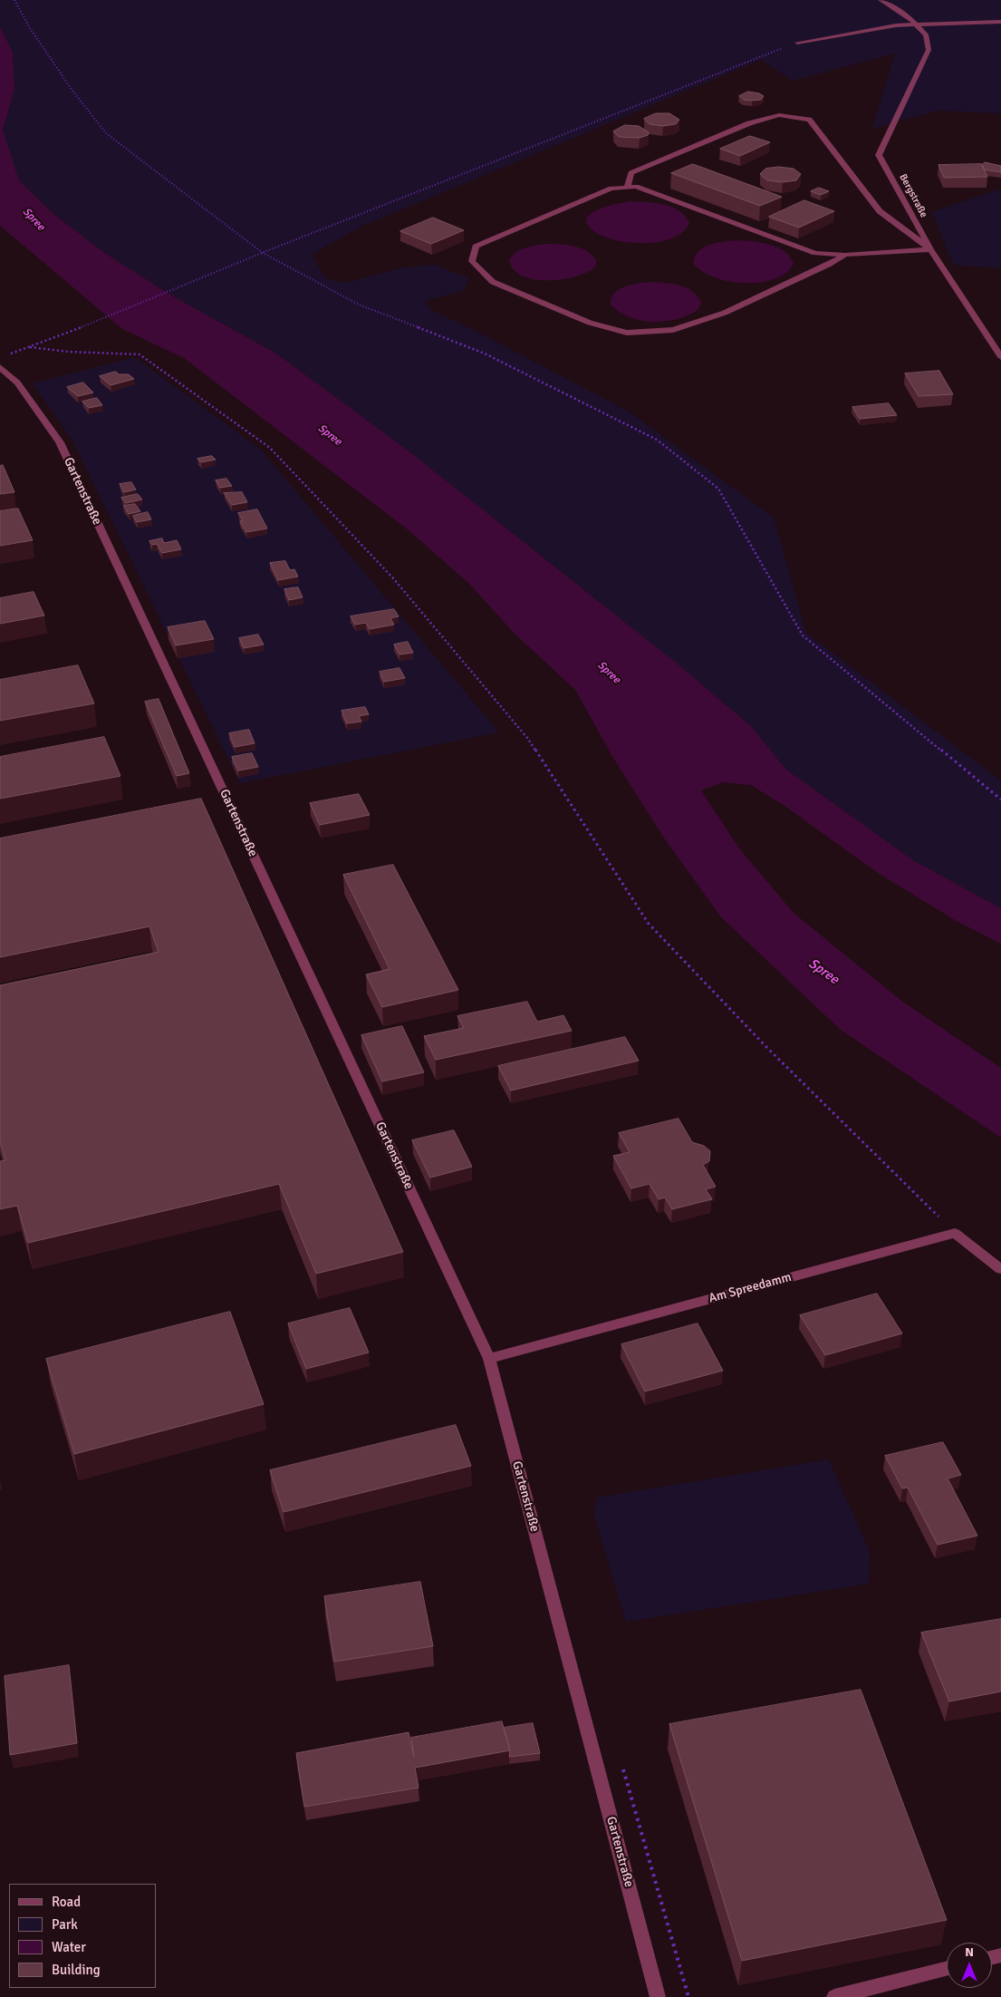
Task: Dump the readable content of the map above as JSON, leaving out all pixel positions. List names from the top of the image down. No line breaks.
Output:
{"streets":{"street":["Bergstraße","Gartenstraße","Am Spreedamm"]},"crossings":[["Gartenstraße","Am Spreedamm"]],"water":["Spree"],"legend":["Road","Park","Water","Building"],"north":"top"}
